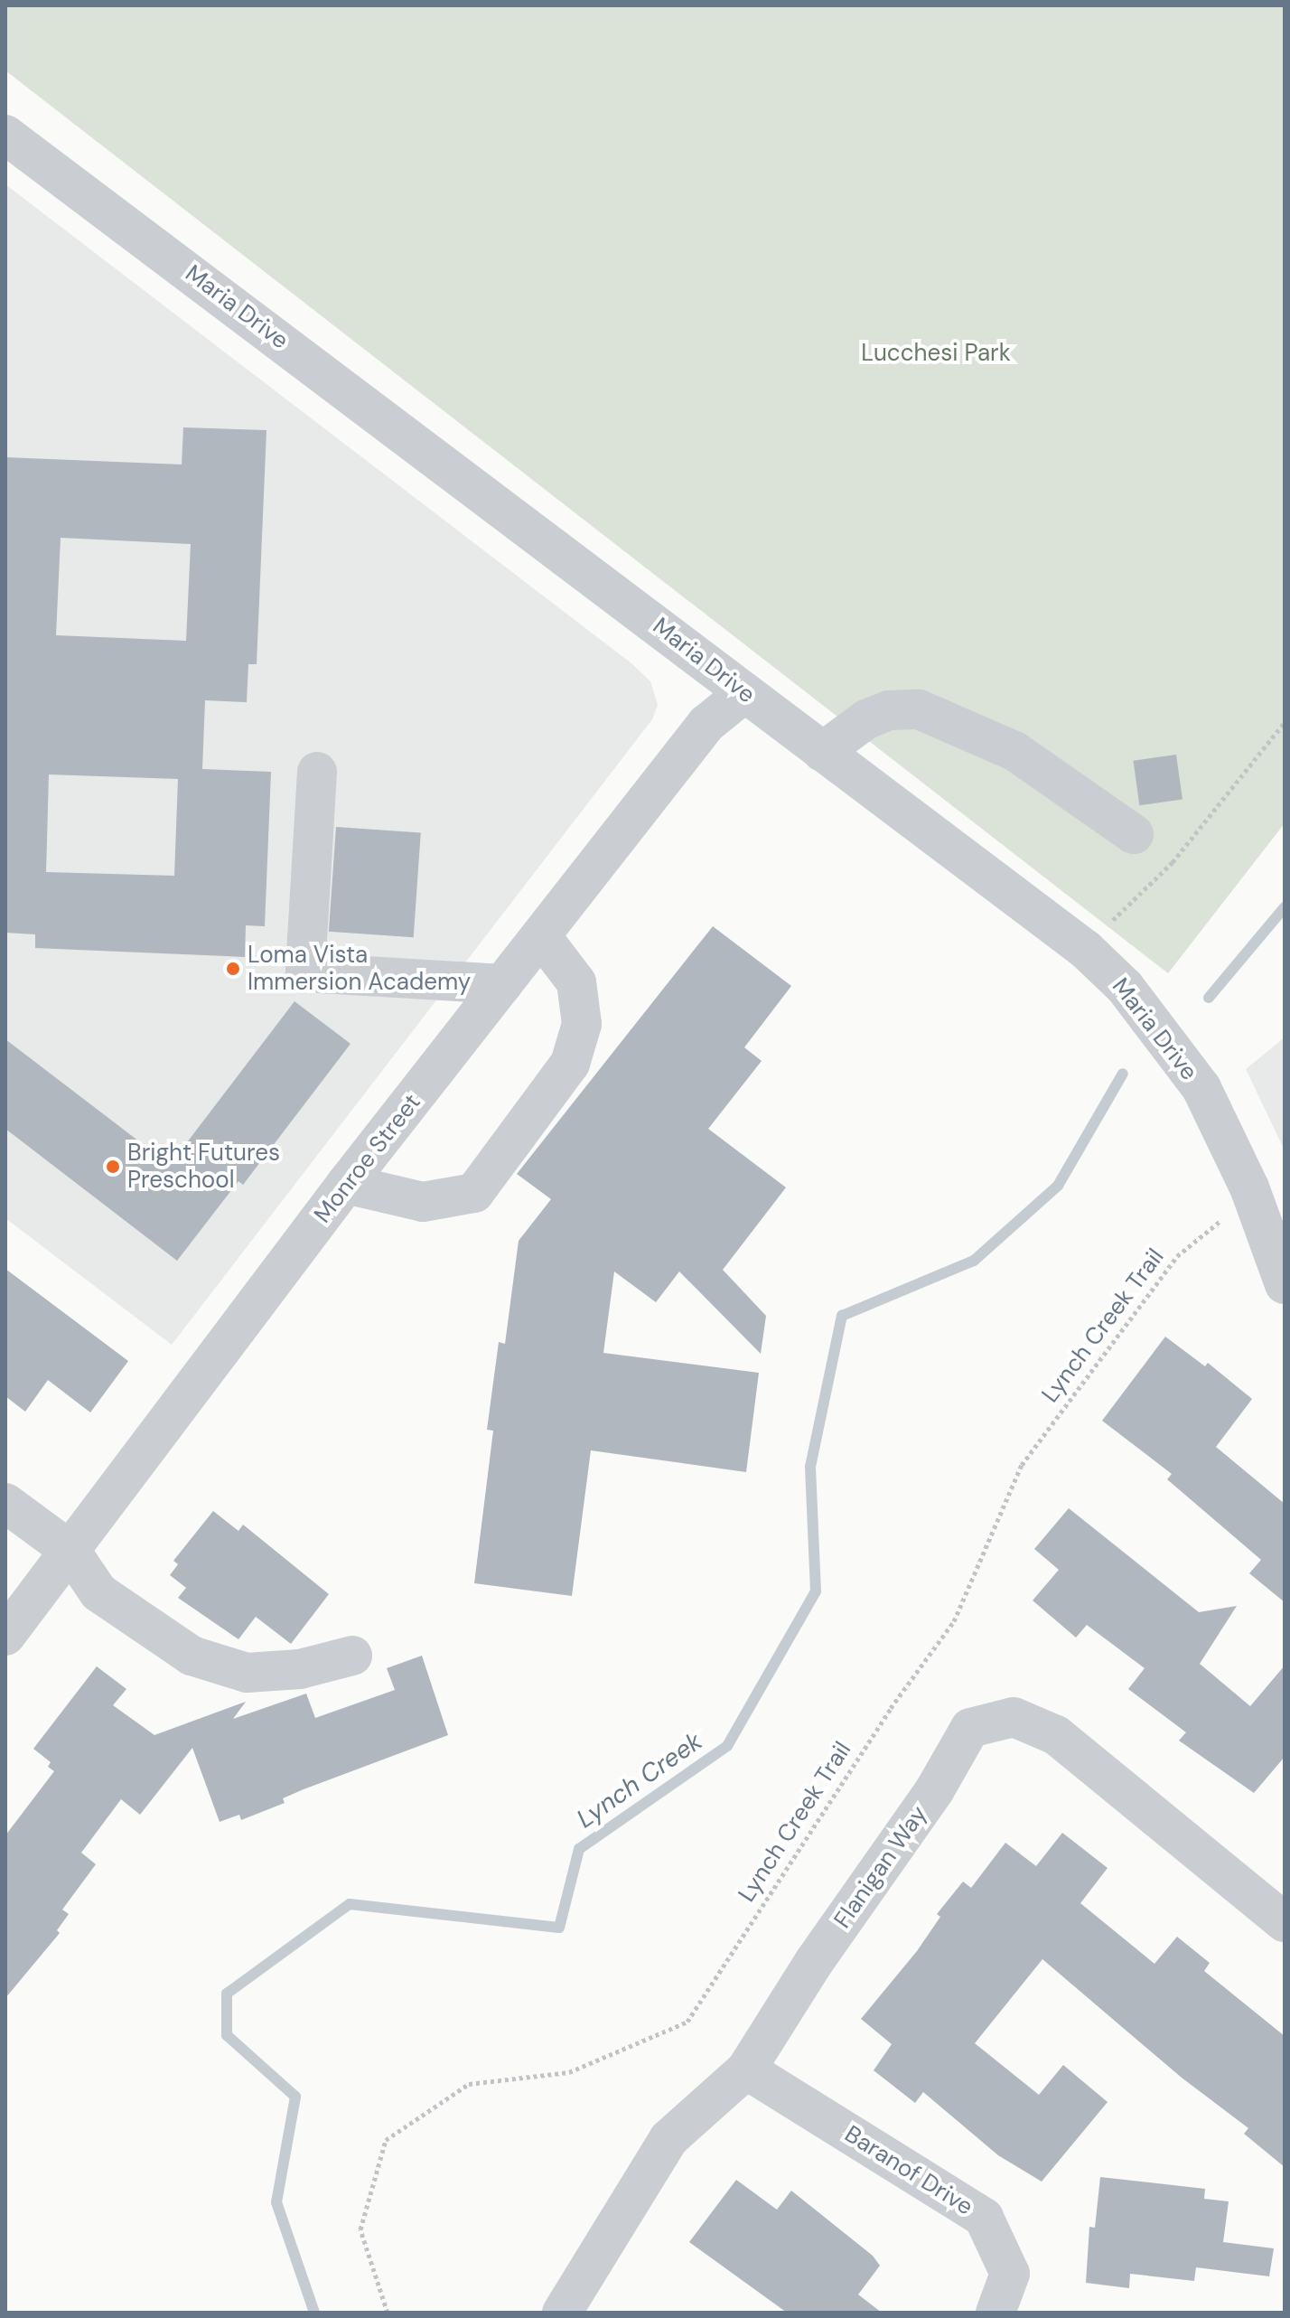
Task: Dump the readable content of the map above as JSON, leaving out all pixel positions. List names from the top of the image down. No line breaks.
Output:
{"streets":{"street":["Maria Drive","Monroe Street","Flanigan Way","Baranof Drive"],"path":["Lynch Creek Trail"]},"crossings":[["Maria Drive","Monroe Street"],["Flanigan Way","Baranof Drive"]],"water":["Lynch Creek"],"parks":["Lucchesi Park"],"places":["Loma Vista Immersion Academy","Bright Futures Preschool"]}
